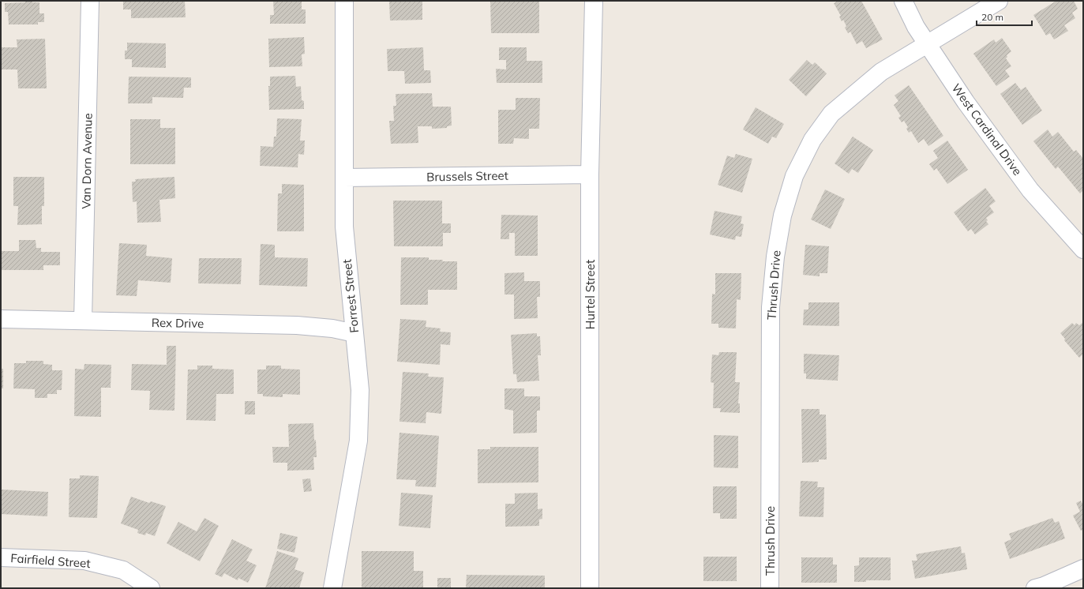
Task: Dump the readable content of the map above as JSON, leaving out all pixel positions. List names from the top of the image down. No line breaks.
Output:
{"streets":{"street":["West Cardinal Drive","Van Dorn Avenue","Brussels Street","Thrush Drive","Hurtel Street","Forrest Street","Rex Drive","Fairfield Street"]},"crossings":[["West Cardinal Drive","Thrush Drive"],["Van Dorn Avenue","Rex Drive"],["Brussels Street","Hurtel Street"],["Brussels Street","Forrest Street"],["Forrest Street","Rex Drive"]],"scale_bar":"20 m"}
